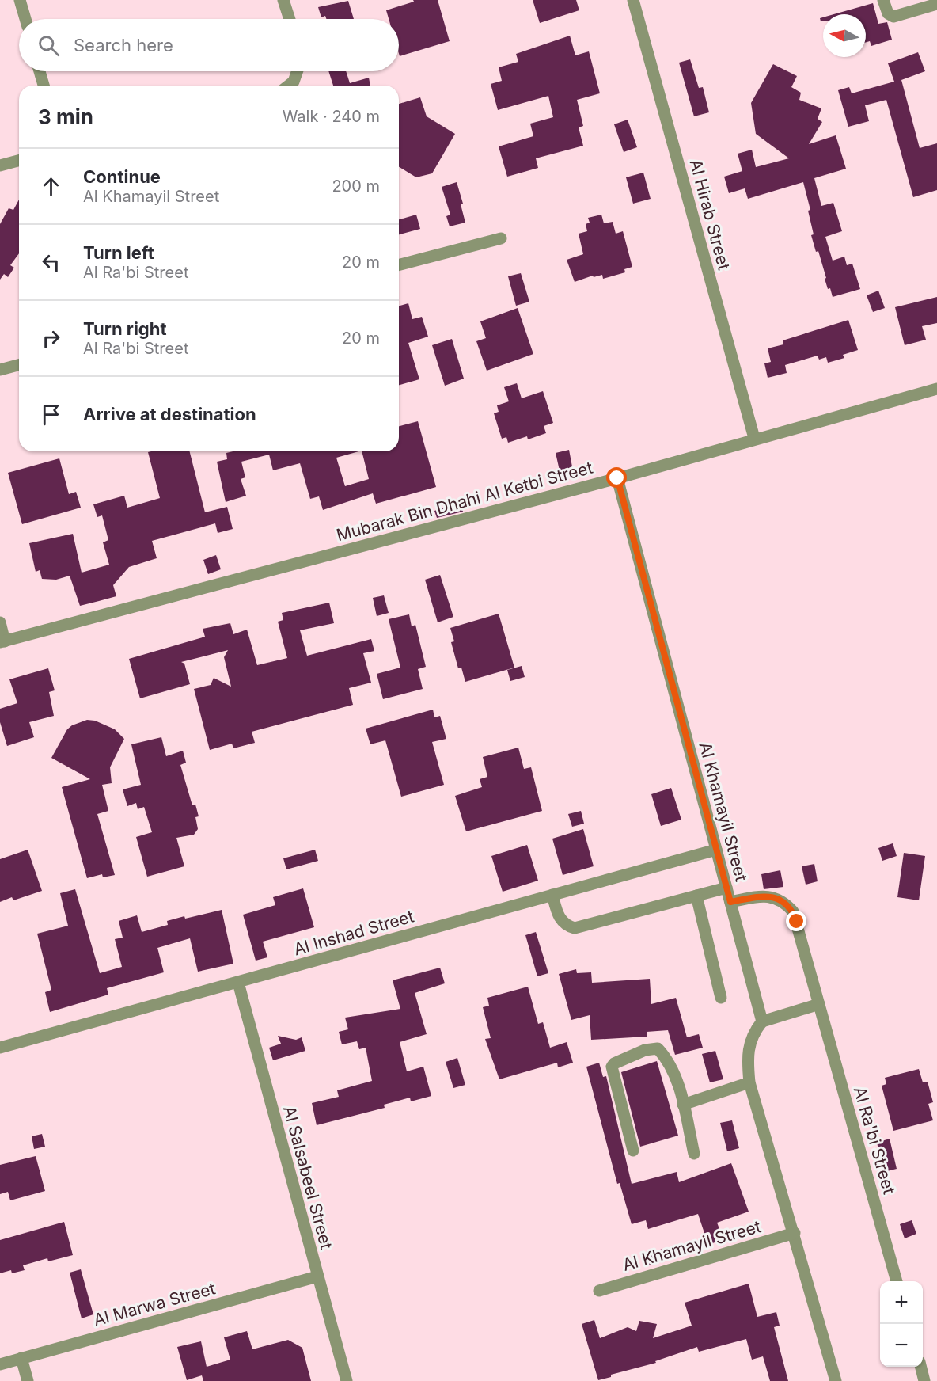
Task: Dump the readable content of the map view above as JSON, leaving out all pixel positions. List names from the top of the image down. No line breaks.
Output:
{"streets":{"street":["Al Hirab Street","Mubarak Bin Dhahi Al Ketbi Street","Al Khamayil Street","Al Inshad Street","Al Ra'bi Street","Al Salsabeel Street","Al Marwa Street"]},"crossings":[["Al Hirab Street","Mubarak Bin Dhahi Al Ketbi Street"],["Mubarak Bin Dhahi Al Ketbi Street","Al Khamayil Street"],["Al Khamayil Street","Al Inshad Street"],["Al Khamayil Street","Al Ra'bi Street"],["Al Inshad Street","Al Salsabeel Street"],["Al Salsabeel Street","Al Marwa Street"]],"north":"left","page":{"search":"Search here","heading":["3 min","Walk · 240 m"],"list":[["Continue","Al Khamayil Street","200 m"],["Turn left","Al Ra'bi Street","20 m"],["Turn right","Al Ra'bi Street","20 m"],"Arrive at destination"],"map_buttons":["+","−"]}}
